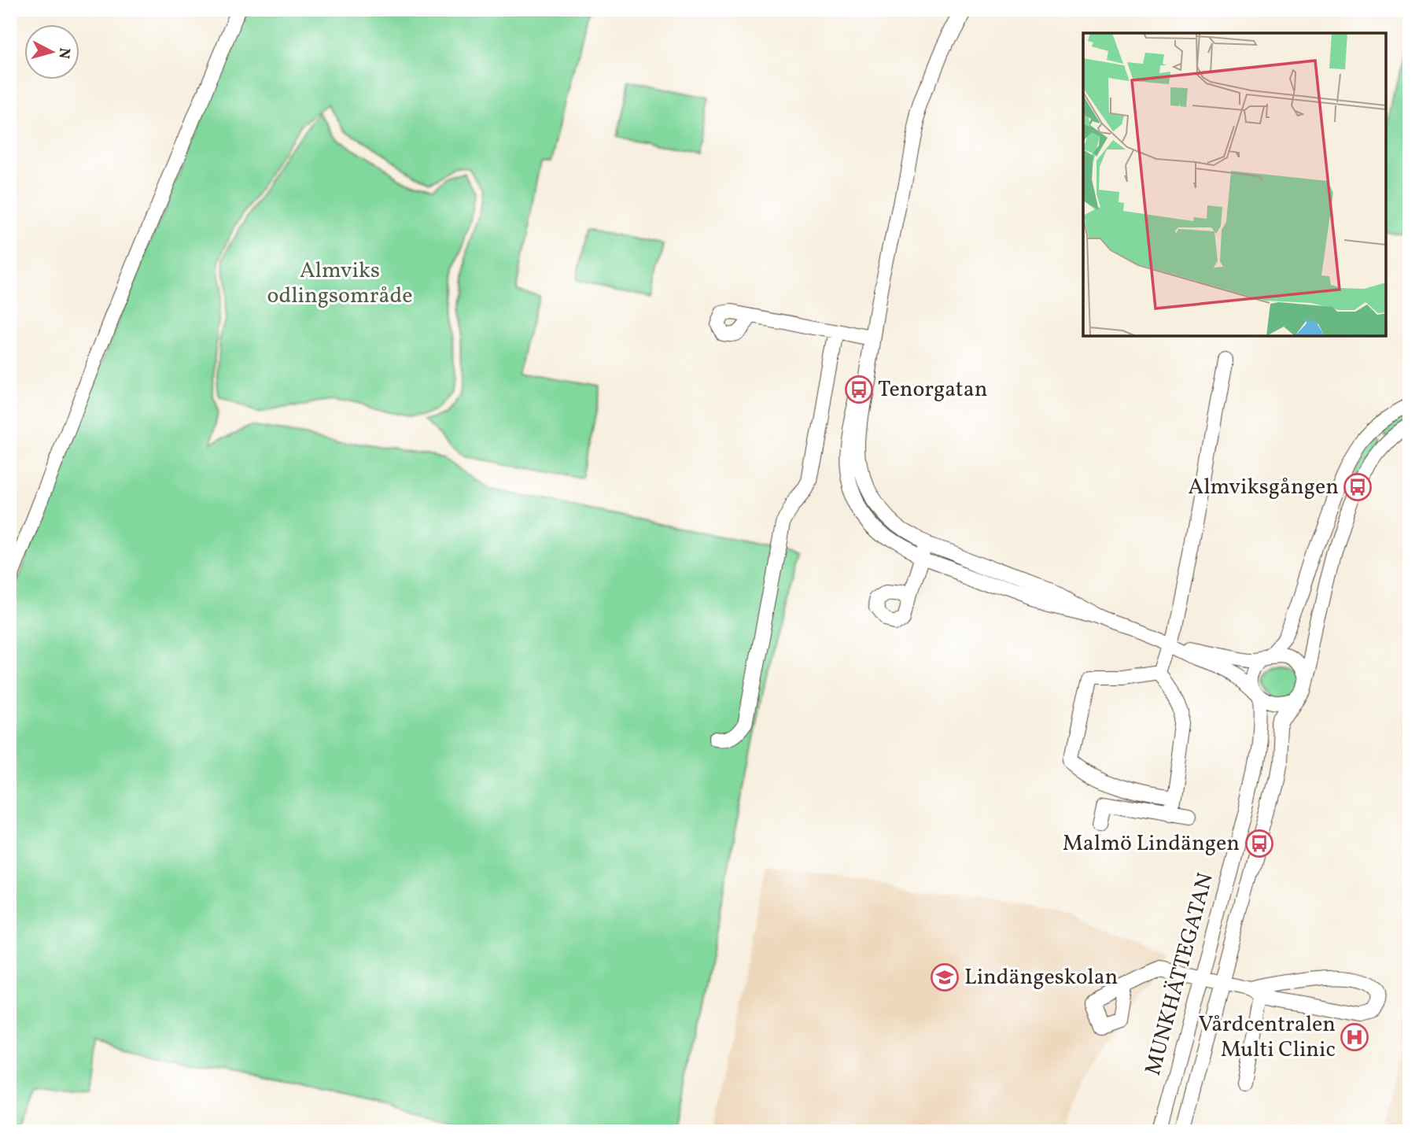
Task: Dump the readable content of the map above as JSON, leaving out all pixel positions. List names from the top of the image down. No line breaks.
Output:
{"streets":{"street":["MUNKHÄTTEGATAN"]},"parks":["Almviks odlingsområde"],"places":{"bus stop":["Tenorgatan","Almviksgången","Malmö Lindängen"],"school or university":["Lindängeskolan"],"hospital":["Vårdcentralen Multi Clinic"]},"north":"right"}
